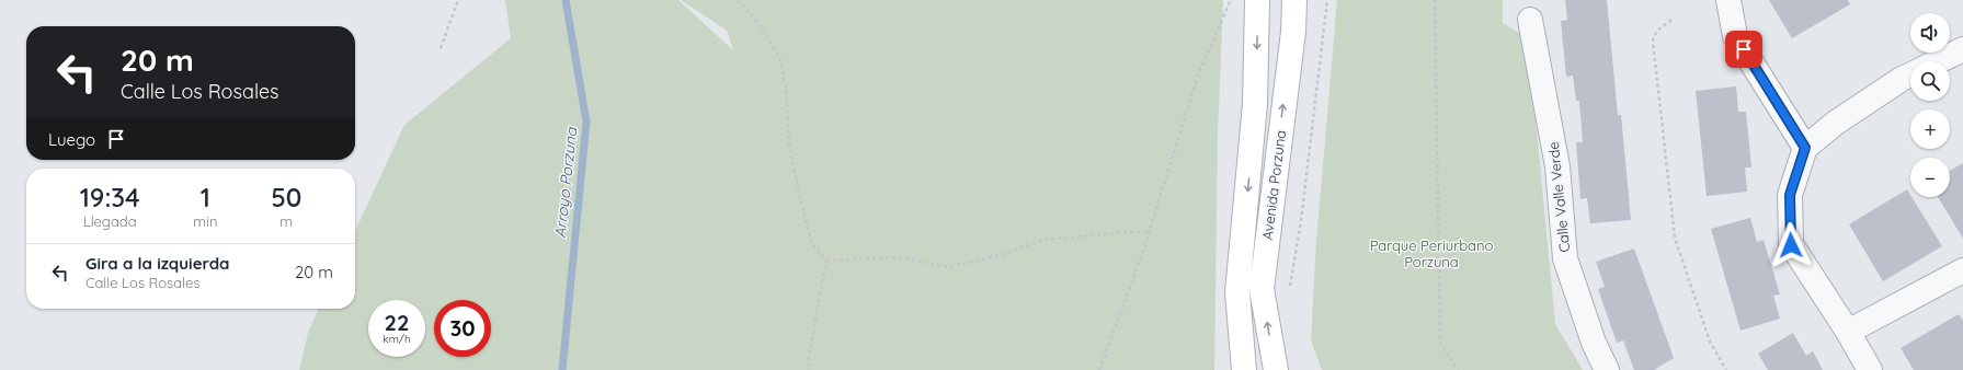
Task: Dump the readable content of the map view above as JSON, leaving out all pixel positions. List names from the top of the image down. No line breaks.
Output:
{"streets":{"street":["Avenida Porzuna","Calle Valle Verde"]},"water":["Arroyo Porzuna"],"parks":["Parque Periurbano Porzuna"],"page":{"map_buttons":["+","−"],"turn":["20 m","Calle Los Rosales"],"then":"Luego","eta":["19:34","Llegada","1","min","50","m"],"list":[{"name":"Gira a la izquierda","note":"Calle Los Rosales","value":"20 m"}],"speed":"22 km/h","limit":"30"}}
